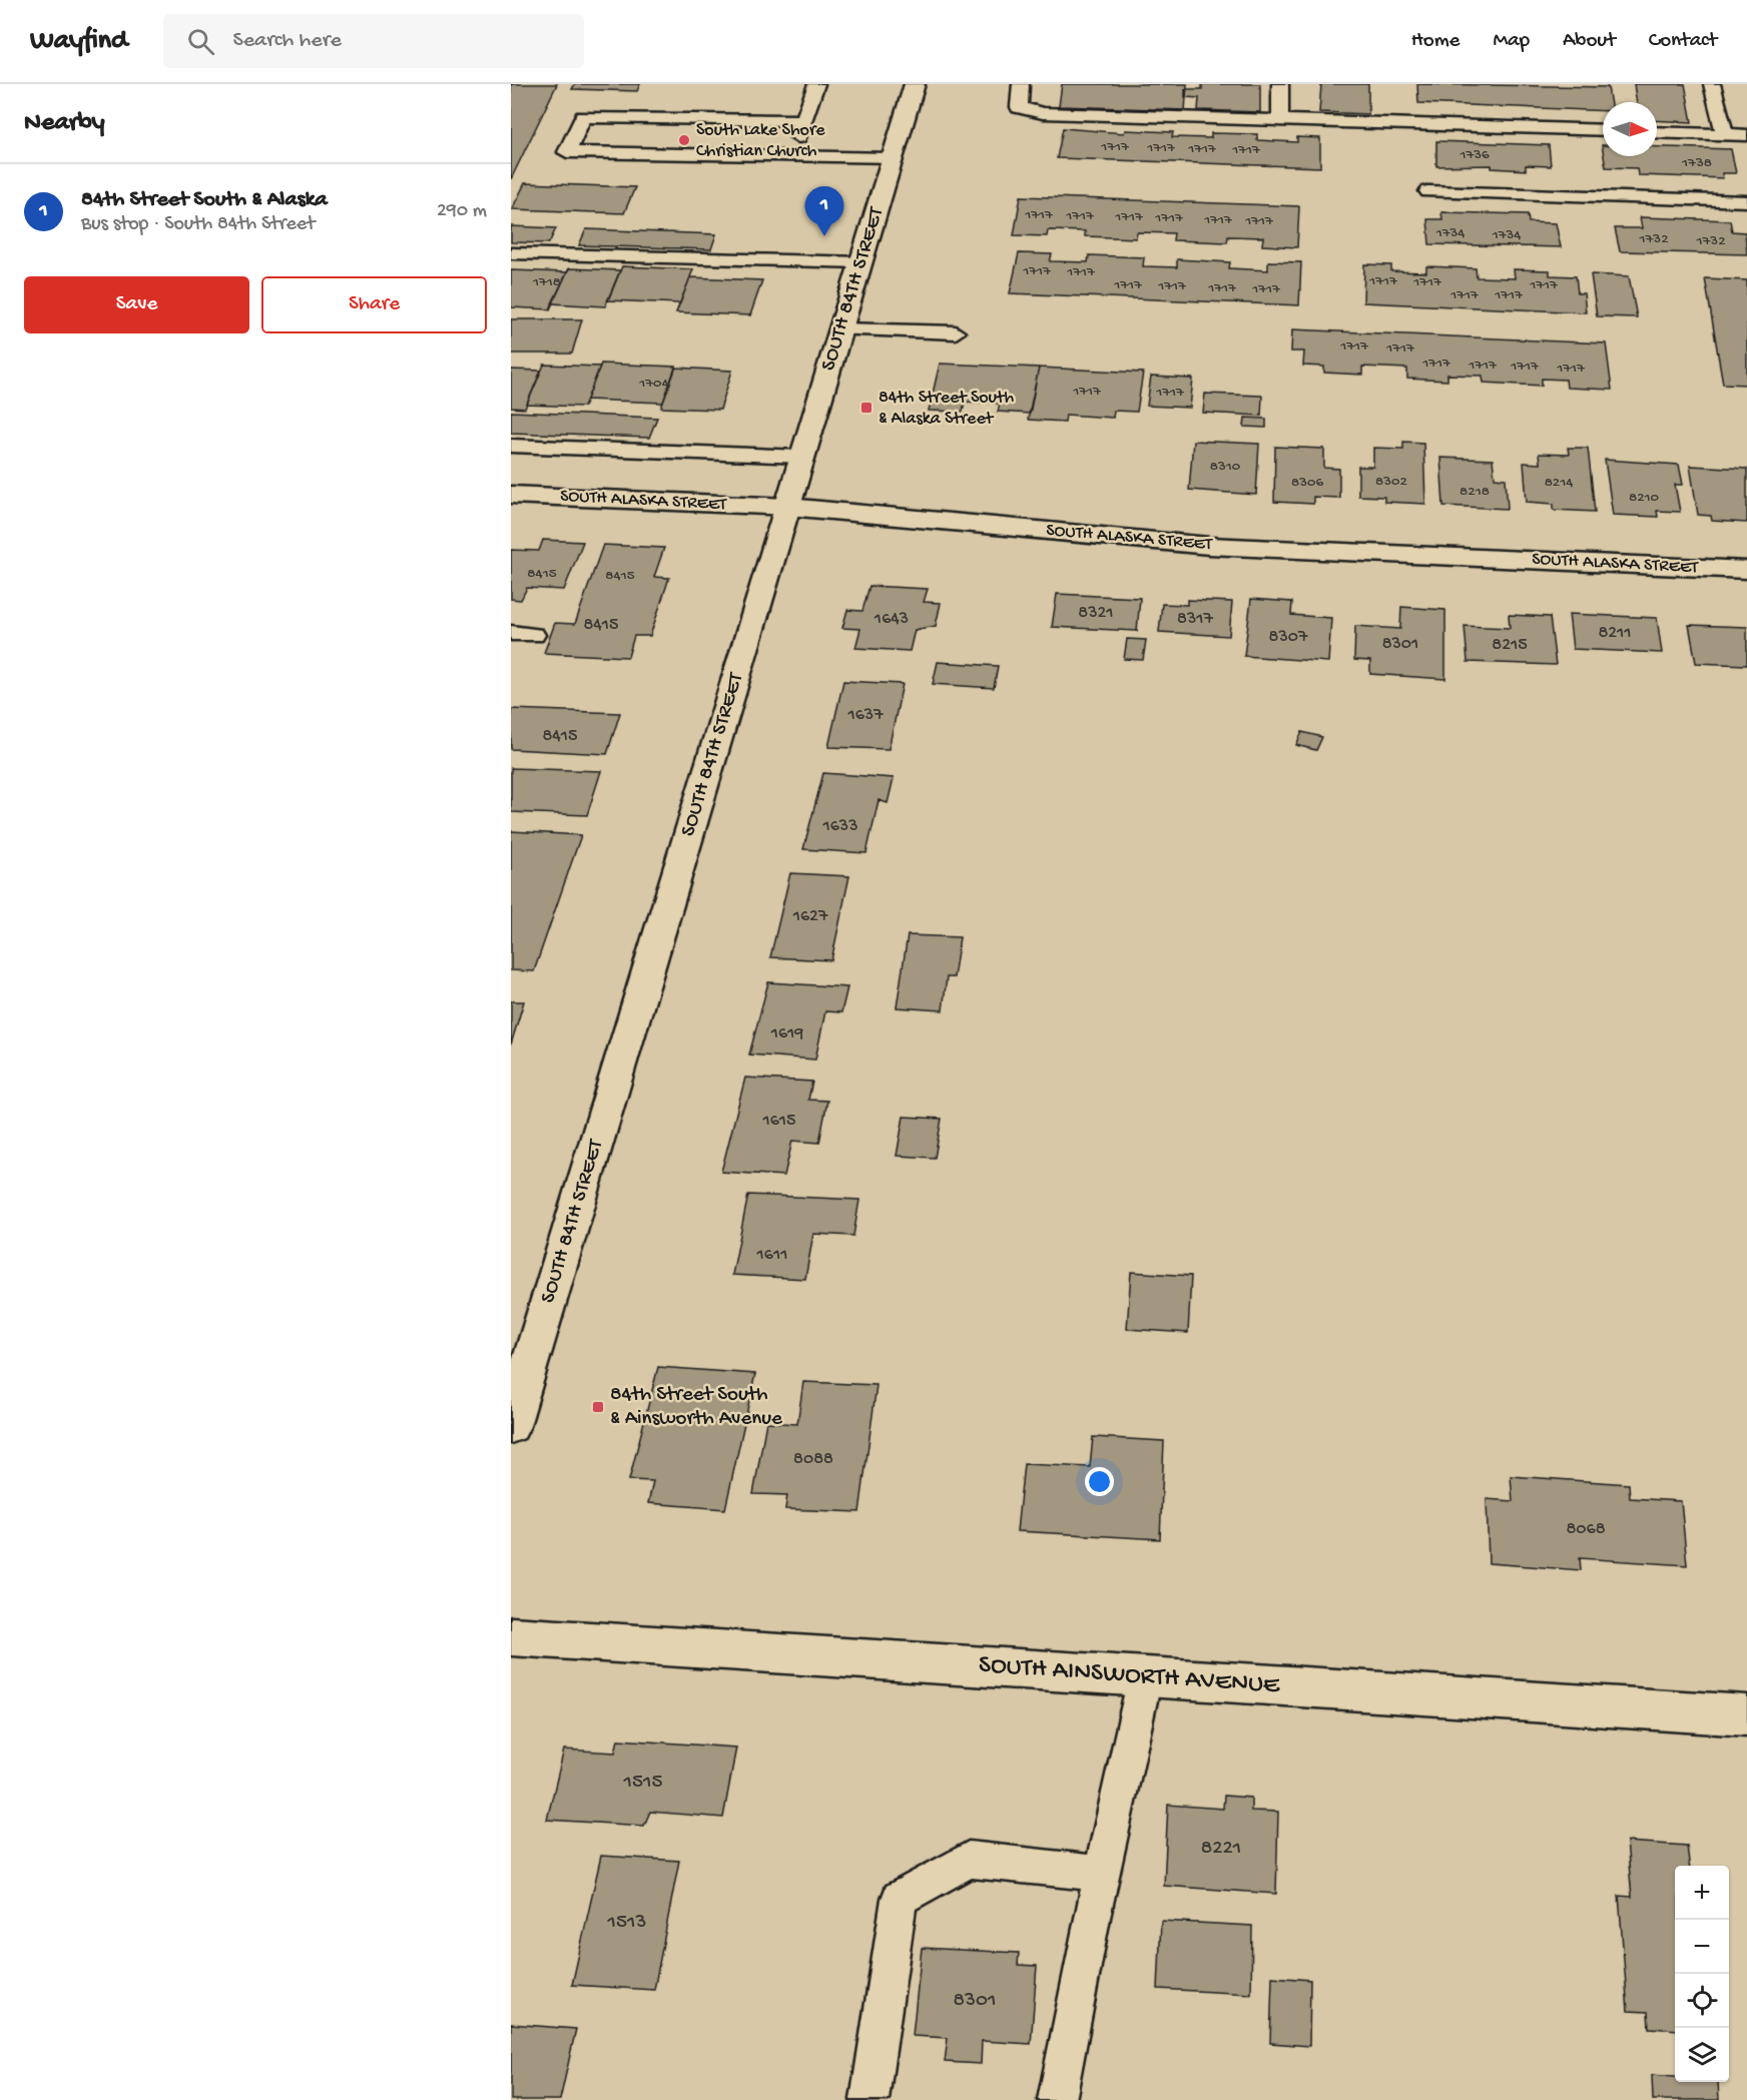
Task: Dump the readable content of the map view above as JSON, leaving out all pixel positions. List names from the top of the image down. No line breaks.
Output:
{"streets":{"street":["SOUTH 84TH STREET","SOUTH ALASKA STREET","SOUTH AINSWORTH AVENUE"]},"crossings":[["SOUTH 84TH STREET","SOUTH ALASKA STREET"]],"places":{"other":["South Lake Shore Christian Church"],"transit":["84th Street South & Alaska Street","84th Street South & Ainsworth Avenue"]},"house_numbers":["1717","1717","1717","1717","1736","1738","1717","1717","1717","1717","1717","1717","1734","1734","1732","1732","1717","1717","1717","1718","1717","1717","1717","1717","1717","1717","1717","1717","1717","1717","1717","1717","1717","1717","1704","1717","1717","8310","8302","8306","8214","8218","8210","8415","8415","8321","1643","8317","8415","8211","8307","8301","8215","1637","8415","1633","1627","1619","1615","1611","8088","8068","1515","8221","1513","8301"],"north":"right","page":{"header":"Wayfind","search":"Search here","nav":["Home","Map","About","Contact"],"heading":"Nearby","list":[{"mark":"1","name":"84th Street South & Alaska","note":"Bus stop · South 84th Street","value":"290 m"}],"pins":"1","buttons":["Save","Share"],"map_buttons":["+","−"]}}
